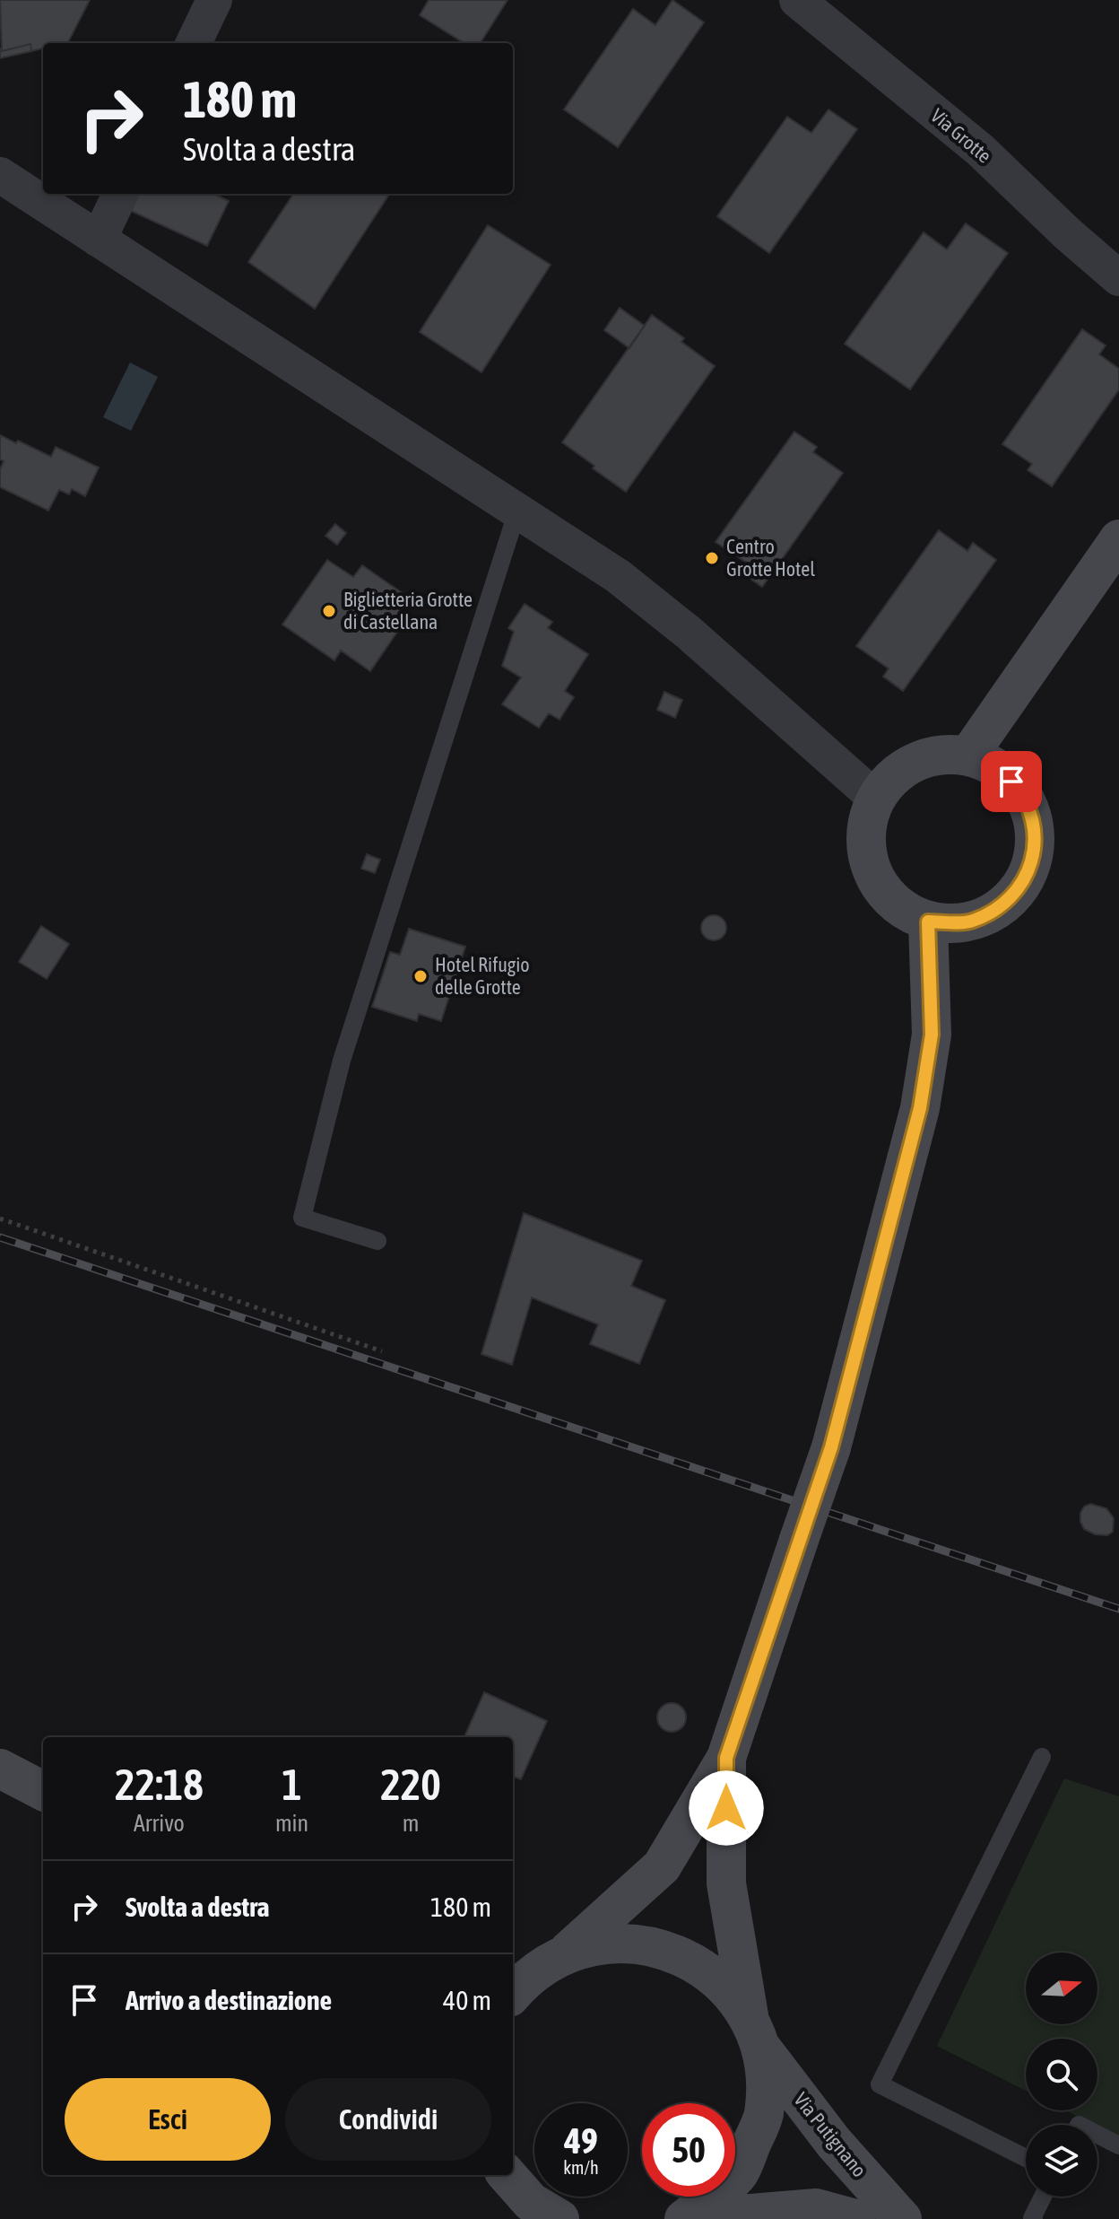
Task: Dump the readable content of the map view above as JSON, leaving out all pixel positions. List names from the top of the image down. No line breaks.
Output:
{"streets":{"main road":["Via Putignano"],"street":["Via Grotte"]},"places":["Centro Grotte Hotel","Biglietteria Grotte di Castellana","Hotel Rifugio delle Grotte"],"north":"right","page":{"turn":["180 m","Svolta a destra"],"eta":["22:18","Arrivo","1","min","220","m"],"list":[{"name":"Svolta a destra","value":"180 m"},{"name":"Arrivo a destinazione","value":"40 m"}],"buttons":["Esci","Condividi"],"speed":"49 km/h","limit":"50"}}
